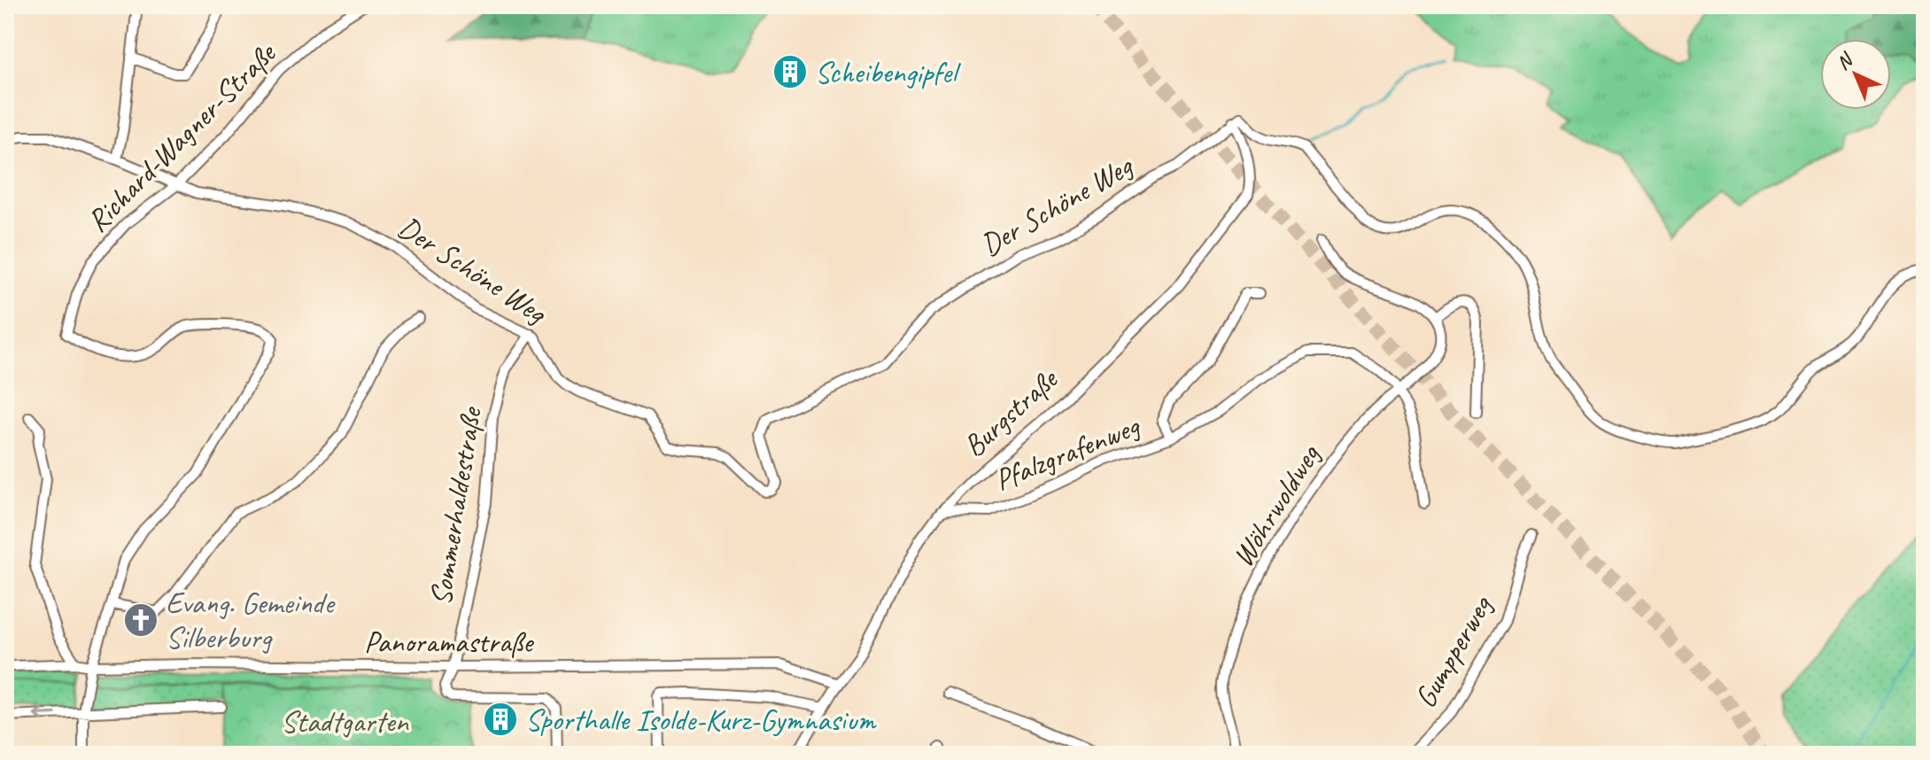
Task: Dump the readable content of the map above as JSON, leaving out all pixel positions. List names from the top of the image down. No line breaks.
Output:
{"streets":{"street":["Richard-Wagner-Straße","Der Schöne Weg","Burgstraße","Pfalzgrafenweg","Wöhrwoldweg","Sommerhaldestraße","Panoramastraße","Gumpperweg"]},"crossings":[["Richard-Wagner-Straße","Der Schöne Weg"],["Der Schöne Weg","Burgstraße"],["Der Schöne Weg","Sommerhaldestraße"],["Burgstraße","Pfalzgrafenweg"],["Burgstraße","Panoramastraße"],["Pfalzgrafenweg","Wöhrwoldweg"],["Sommerhaldestraße","Panoramastraße"]],"parks":["Stadtgarten"],"places":{"building":["Scheibengipfel","Sporthalle Isolde-Kurz-Gymnasium"],"church":["Evang. Gemeinde Silberburg"]},"north":"top left"}
